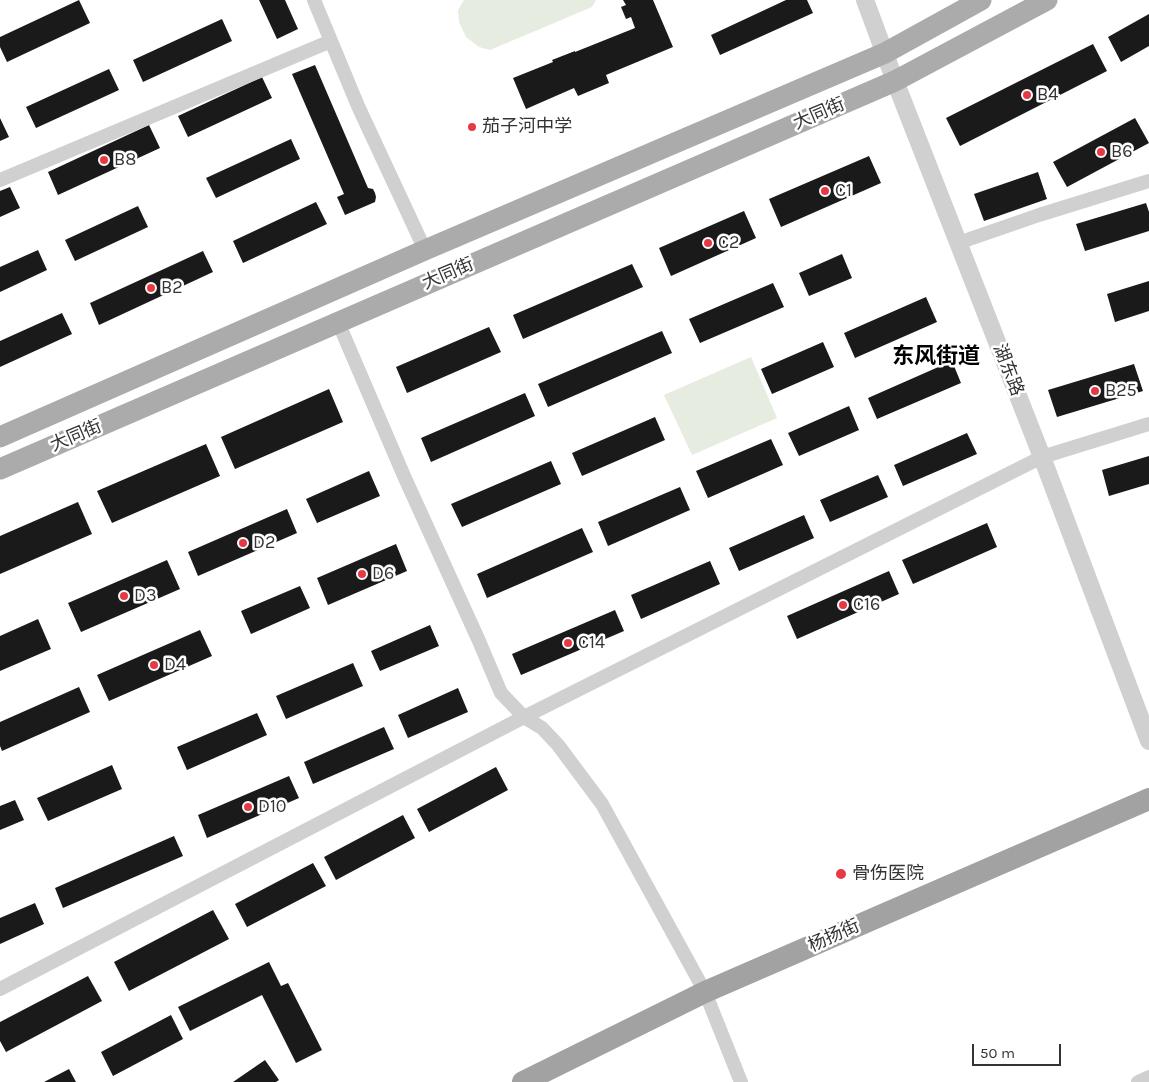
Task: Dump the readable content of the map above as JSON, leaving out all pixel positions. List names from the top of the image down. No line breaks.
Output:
{"streets":{"highway":["杨扬街"],"main road":["大同街"],"street":["湖东路"]},"crossings":[["大同街","湖东路"]],"districts":["东风街道"],"places":["B4","茄子河中学","B6","B8","C1","C2","B2","B25","D2","D6","D3","C16","C14","D4","D10","骨伤医院"],"scale_bar":"50 m"}
